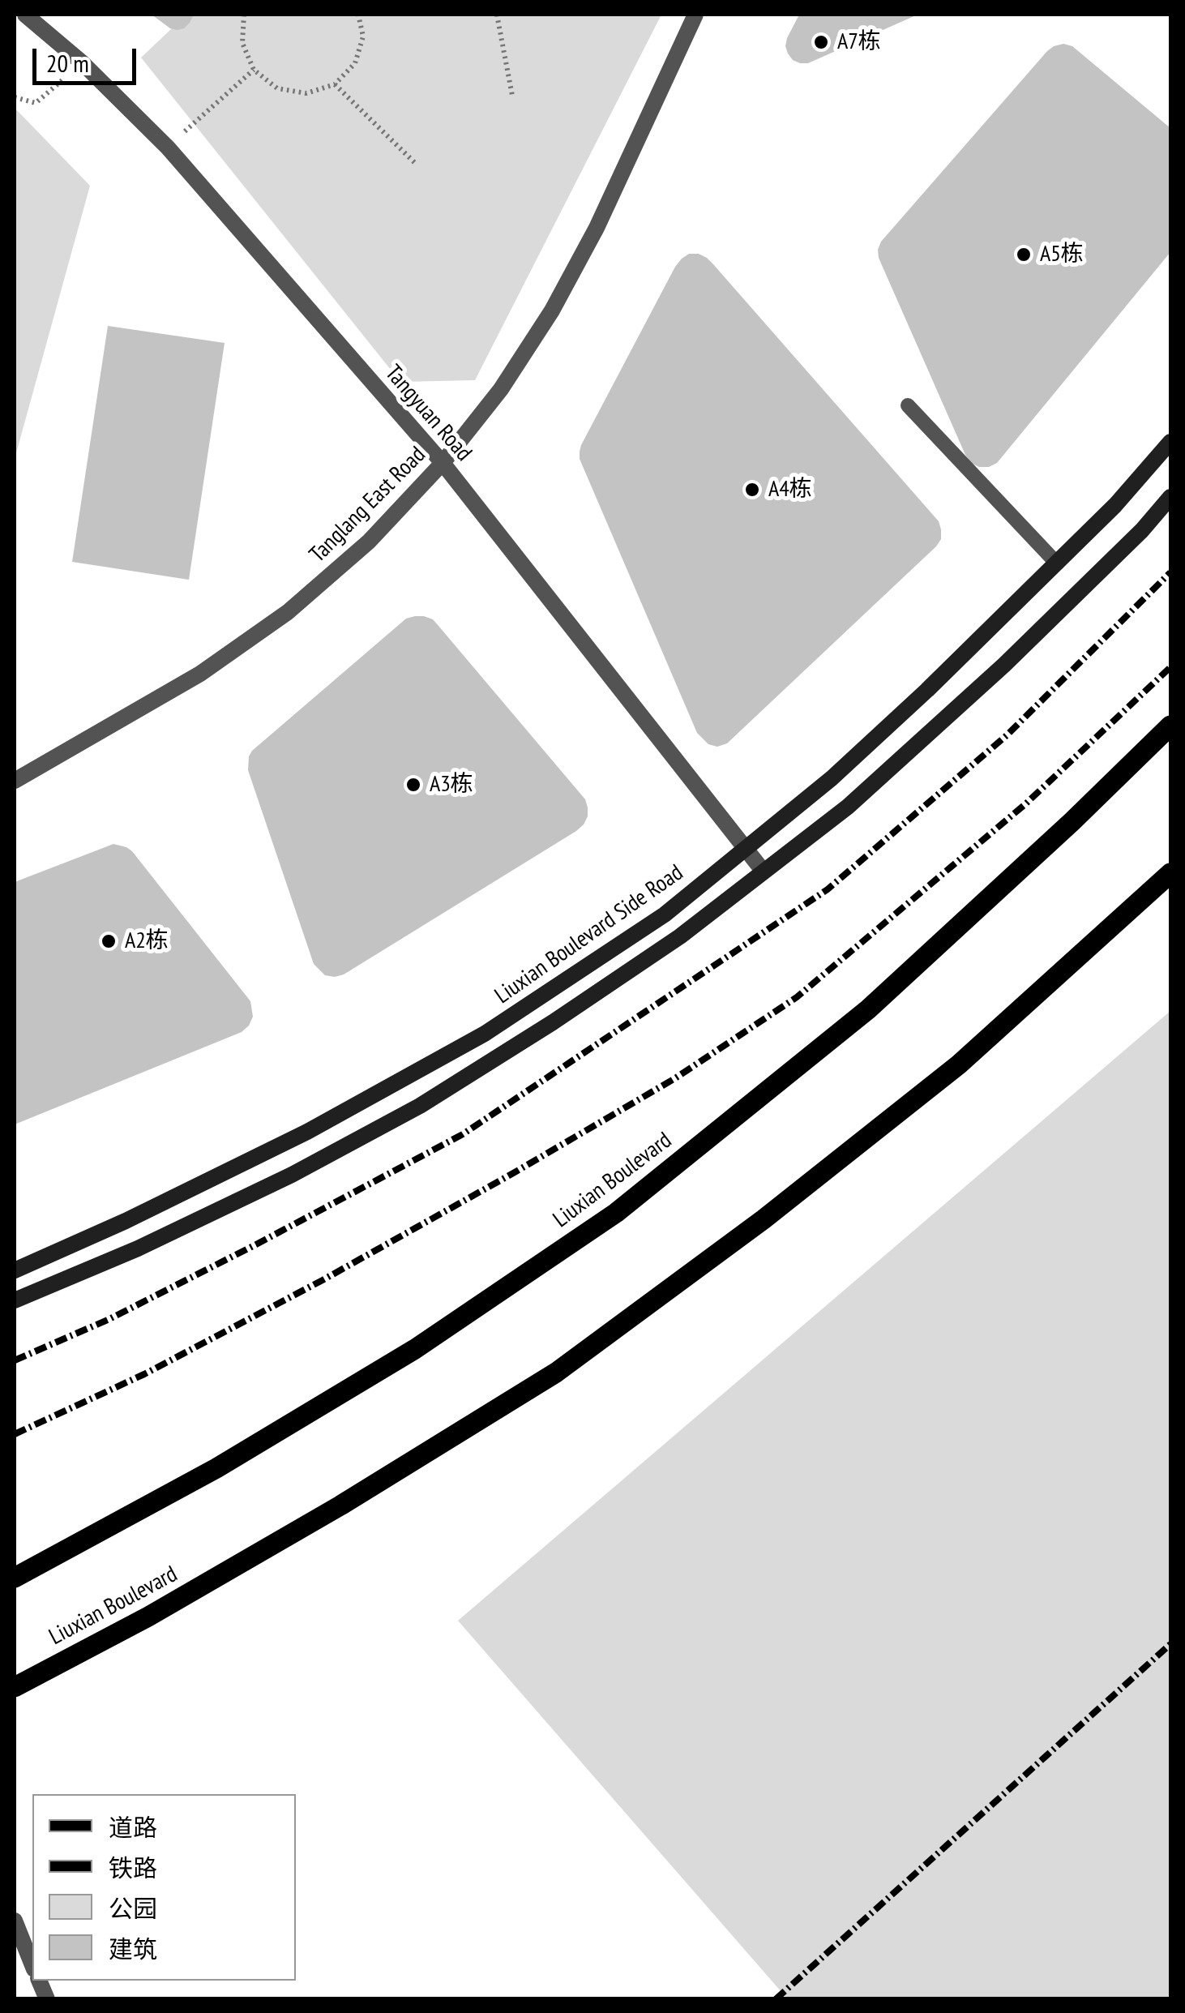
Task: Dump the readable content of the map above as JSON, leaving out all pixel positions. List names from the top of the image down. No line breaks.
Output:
{"streets":{"main road":["Liuxian Boulevard Side Road","Liuxian Boulevard"],"street":["Tangyuan Road","Tanglang East Road"]},"crossings":[["Tangyuan Road","Tanglang East Road"],["Tangyuan Road","Liuxian Boulevard Side Road"]],"places":["A7栋","A5栋","A4栋","A3栋","A2栋"],"legend":["道路","铁路","公园","建筑"],"scale_bar":"20 m"}
